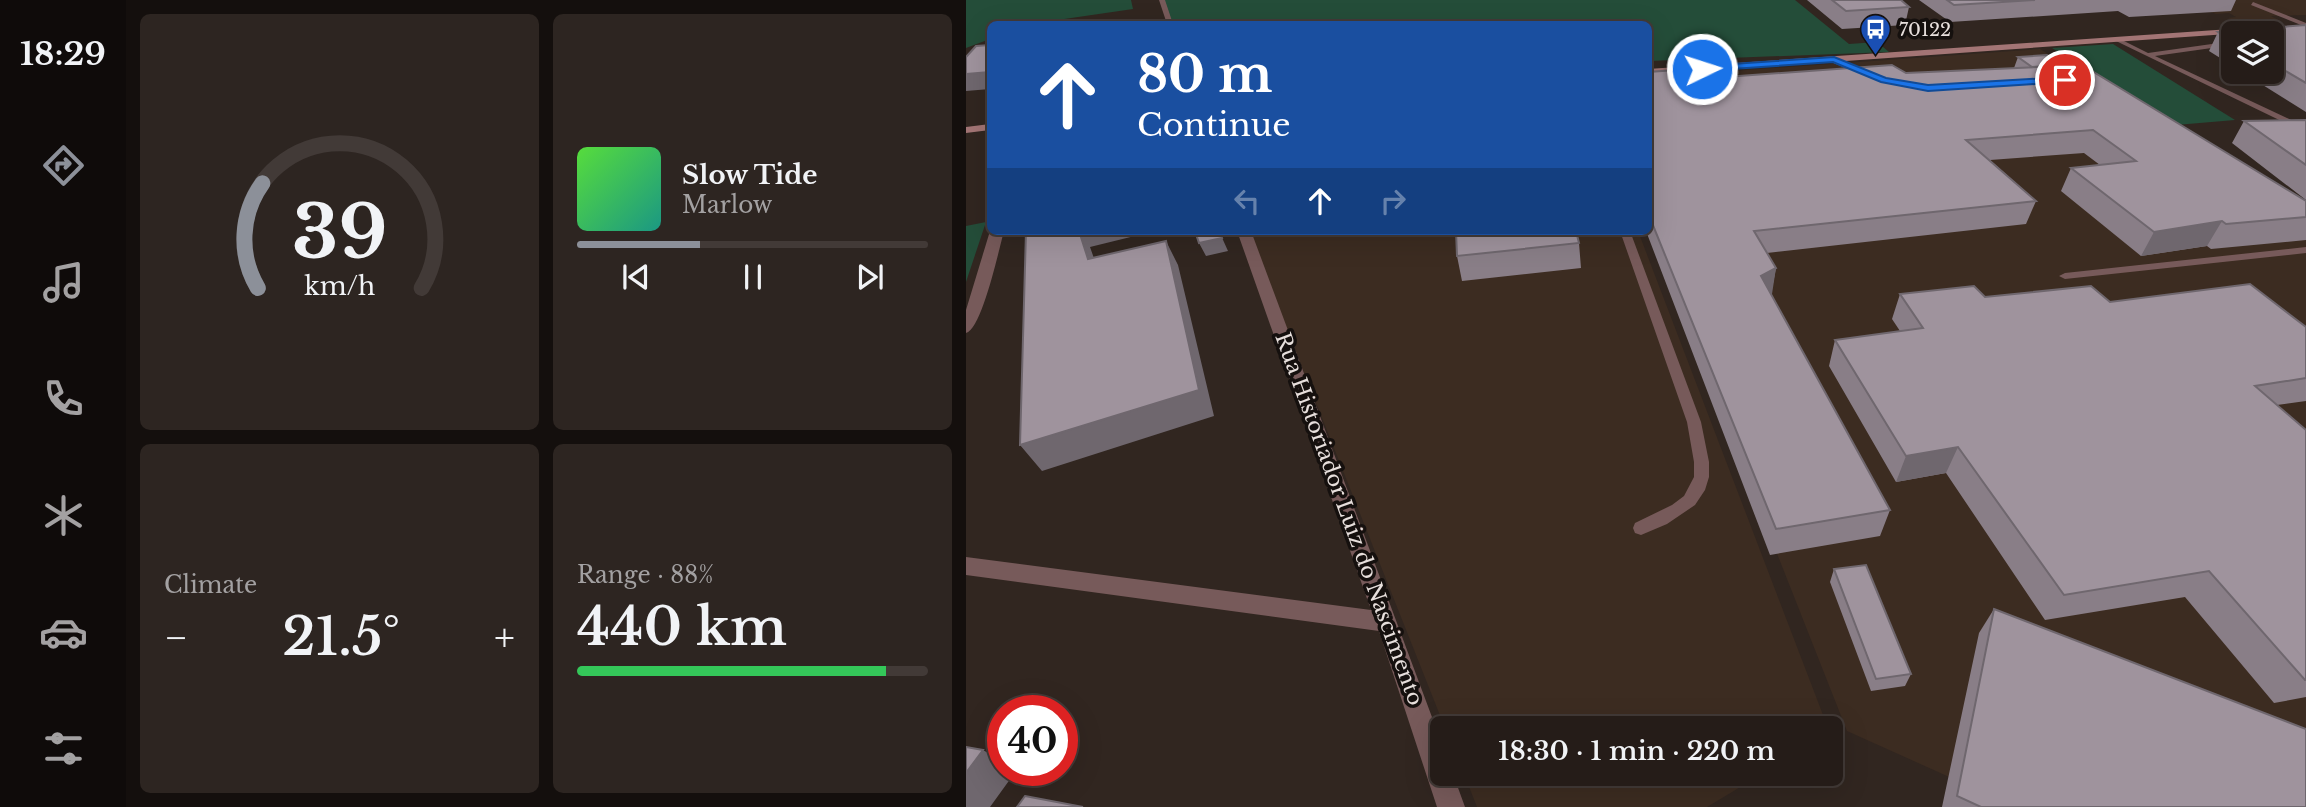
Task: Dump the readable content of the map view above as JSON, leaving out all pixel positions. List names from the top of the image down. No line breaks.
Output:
{"streets":{"street":["Rua Historiador Luiz do Nascimento"]},"places":{"bus stop":["70122"]},"page":{"tabs":"18:29","turn":["80 m","Continue"],"song":["Slow Tide","Marlow"],"tile":["Climate",["Range · 88%","440 km"]],"heat":["−","21.5°","+"],"limit":"40","trip":"18:30 · 1 min · 220 m","gauge":["39","km/h"]}}
